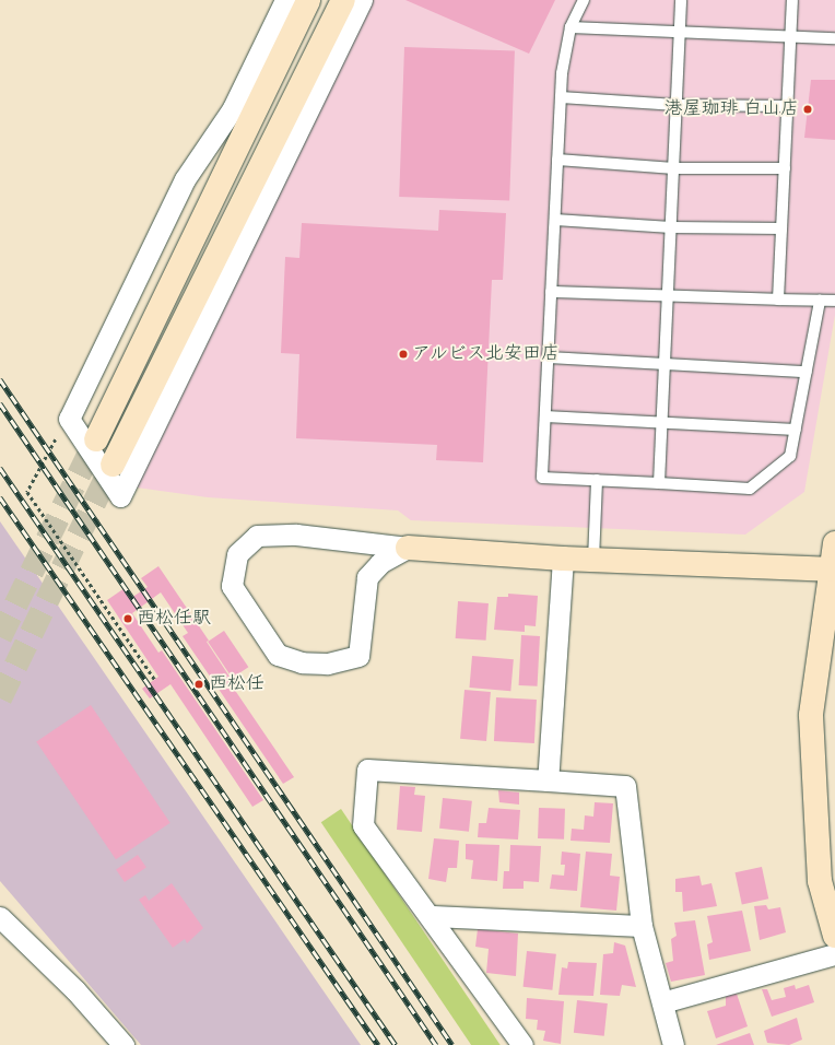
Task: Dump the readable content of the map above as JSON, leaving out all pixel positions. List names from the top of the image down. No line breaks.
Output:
{"places":["港屋珈琲 白山店","アルビス北安田店","西松任駅","西松任"]}
